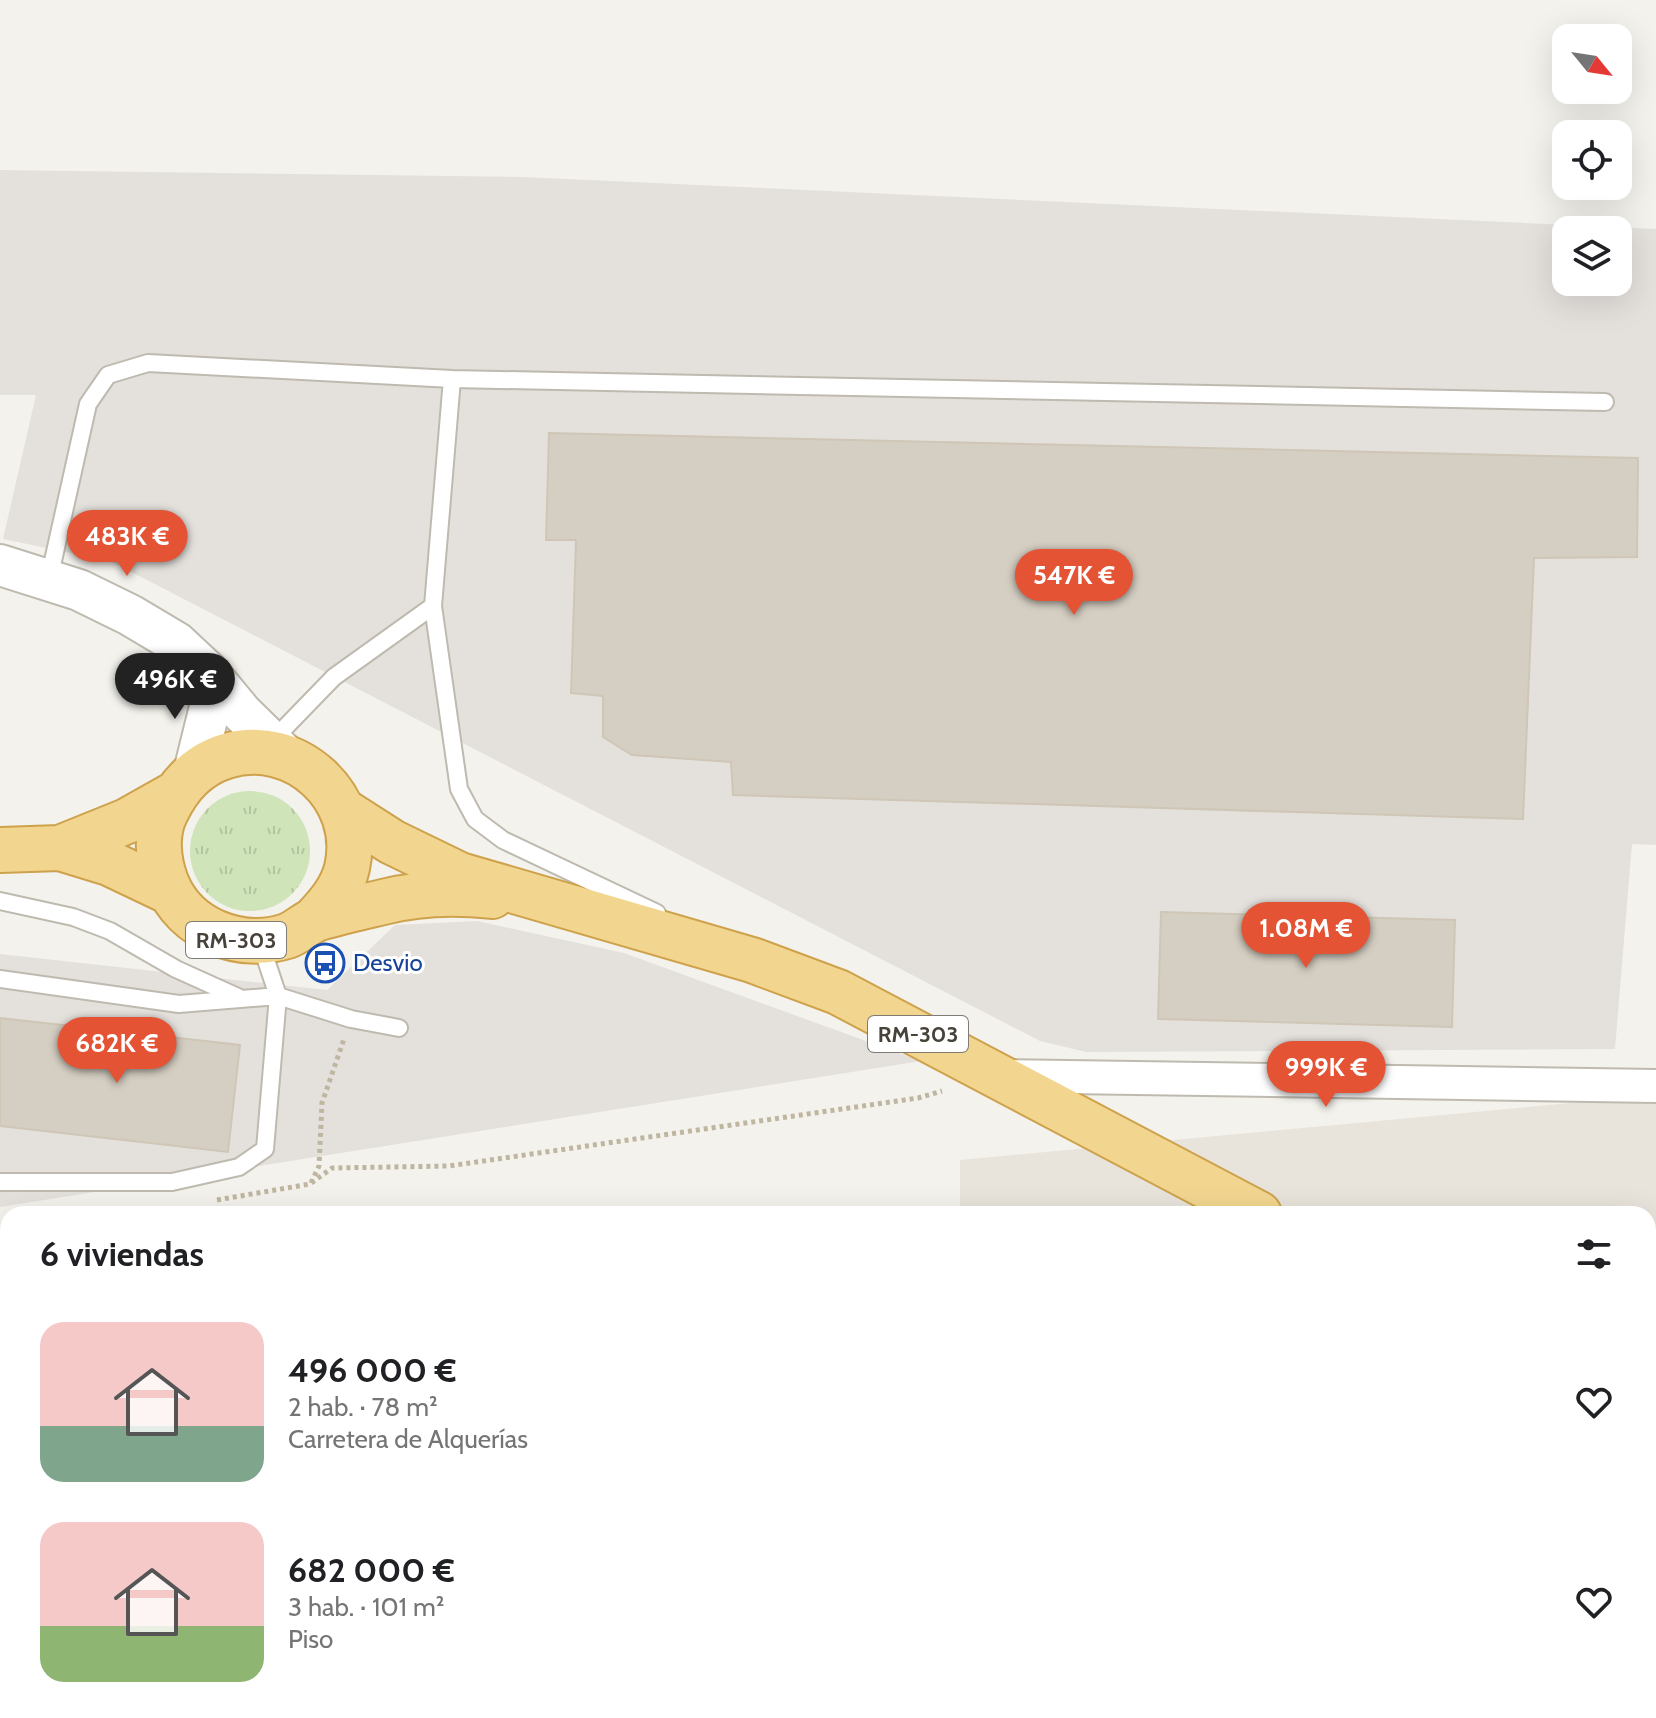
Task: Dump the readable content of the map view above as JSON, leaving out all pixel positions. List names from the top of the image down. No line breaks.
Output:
{"streets":{"highway":["RM-303"]},"places":{"bus stop":["Desvio"]},"north":"bottom right","page":{"price":["483K €","547K €","496K €","1.08M €","682K €","999K €"],"heading":"6 viviendas","list":[{"name":"496 000 €","note":"2 hab. · 78 m² · Carretera de Alquerías"},{"name":"682 000 €","note":"3 hab. · 101 m² · Piso"}]}}
